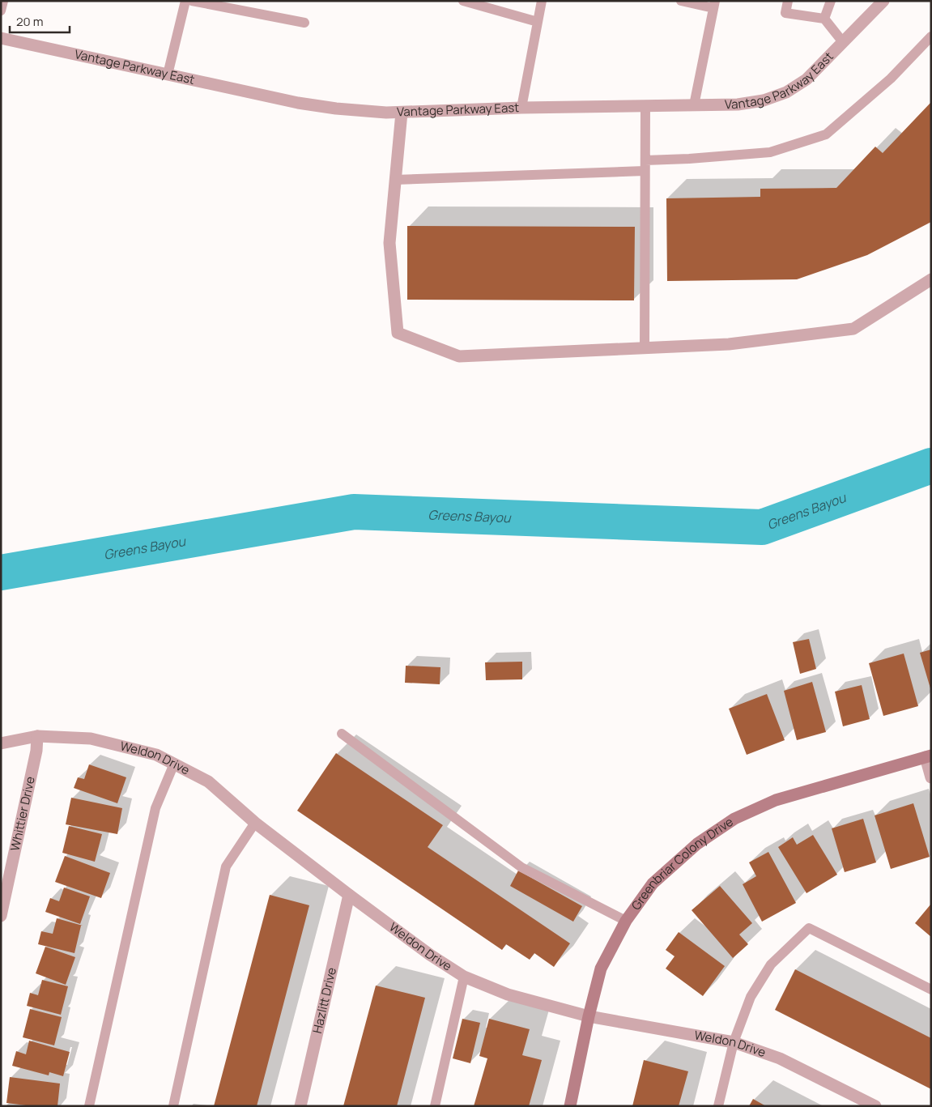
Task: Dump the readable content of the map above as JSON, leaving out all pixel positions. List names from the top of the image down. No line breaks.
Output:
{"streets":{"street":["Vantage Parkway East","Weldon Drive","Whittier Drive","Greenbriar Colony Drive","Hazlitt Drive"]},"crossings":[["Weldon Drive","Whittier Drive"],["Weldon Drive","Greenbriar Colony Drive"],["Weldon Drive","Hazlitt Drive"]],"water":["Greens Bayou"],"scale_bar":"20 m"}
